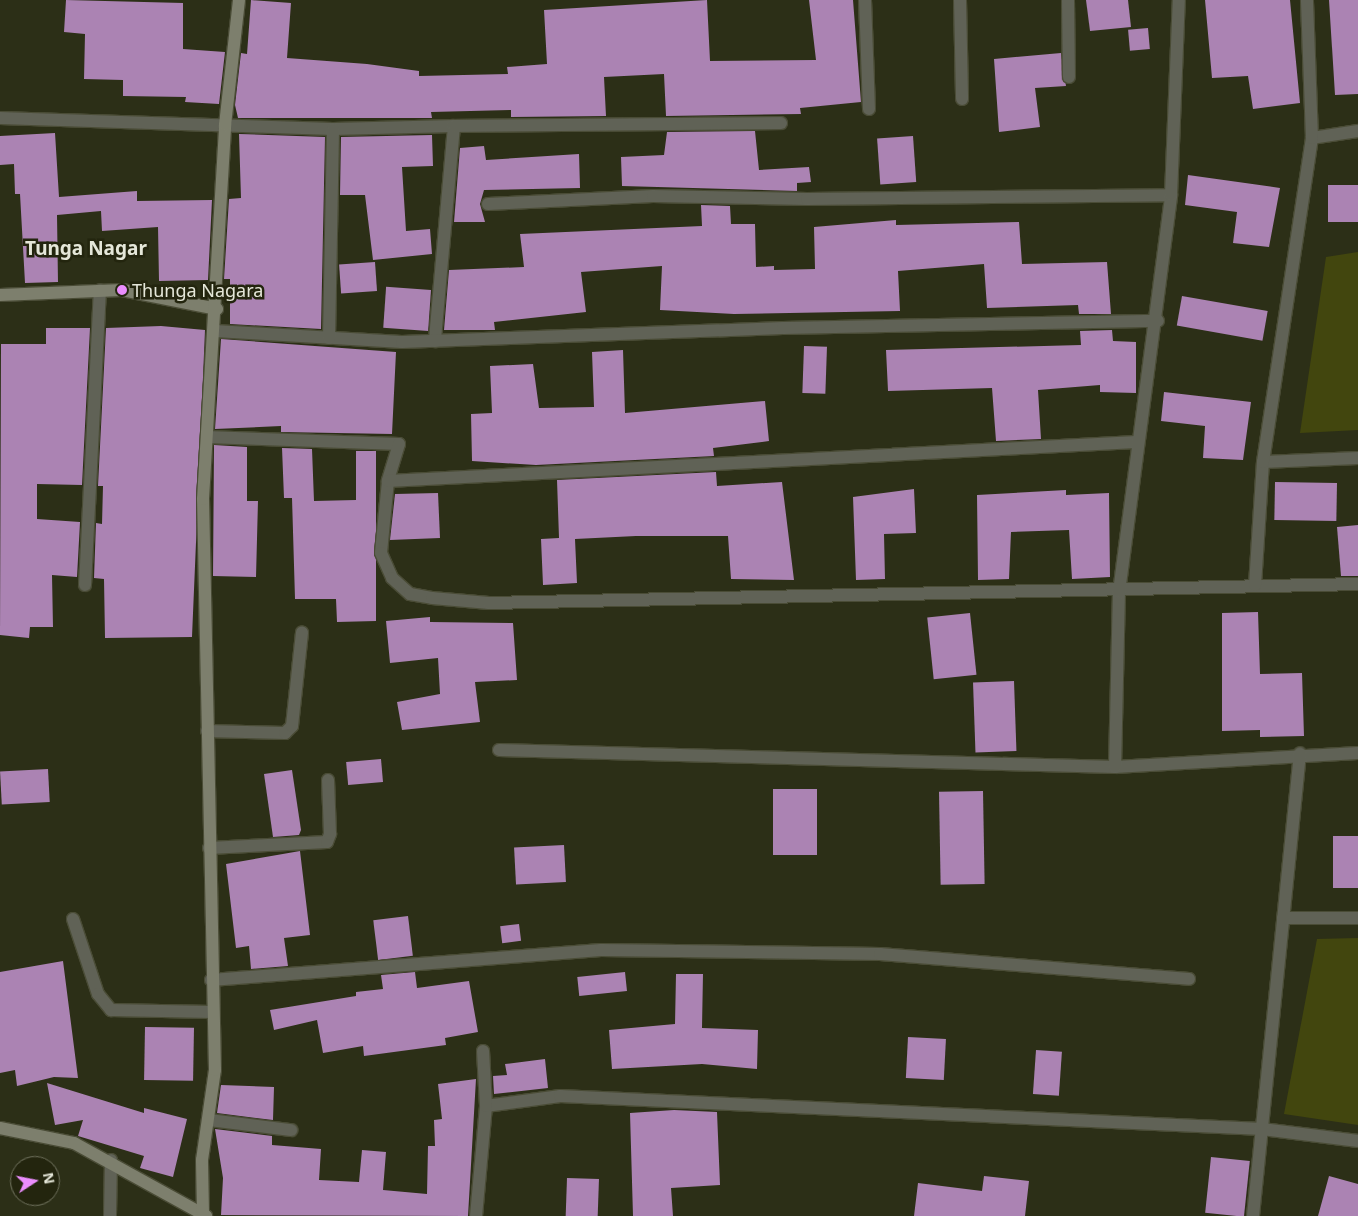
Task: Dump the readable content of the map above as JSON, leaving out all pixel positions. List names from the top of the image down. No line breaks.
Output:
{"districts":["Tunga Nagar"],"places":["Thunga Nagara"],"north":"right"}
